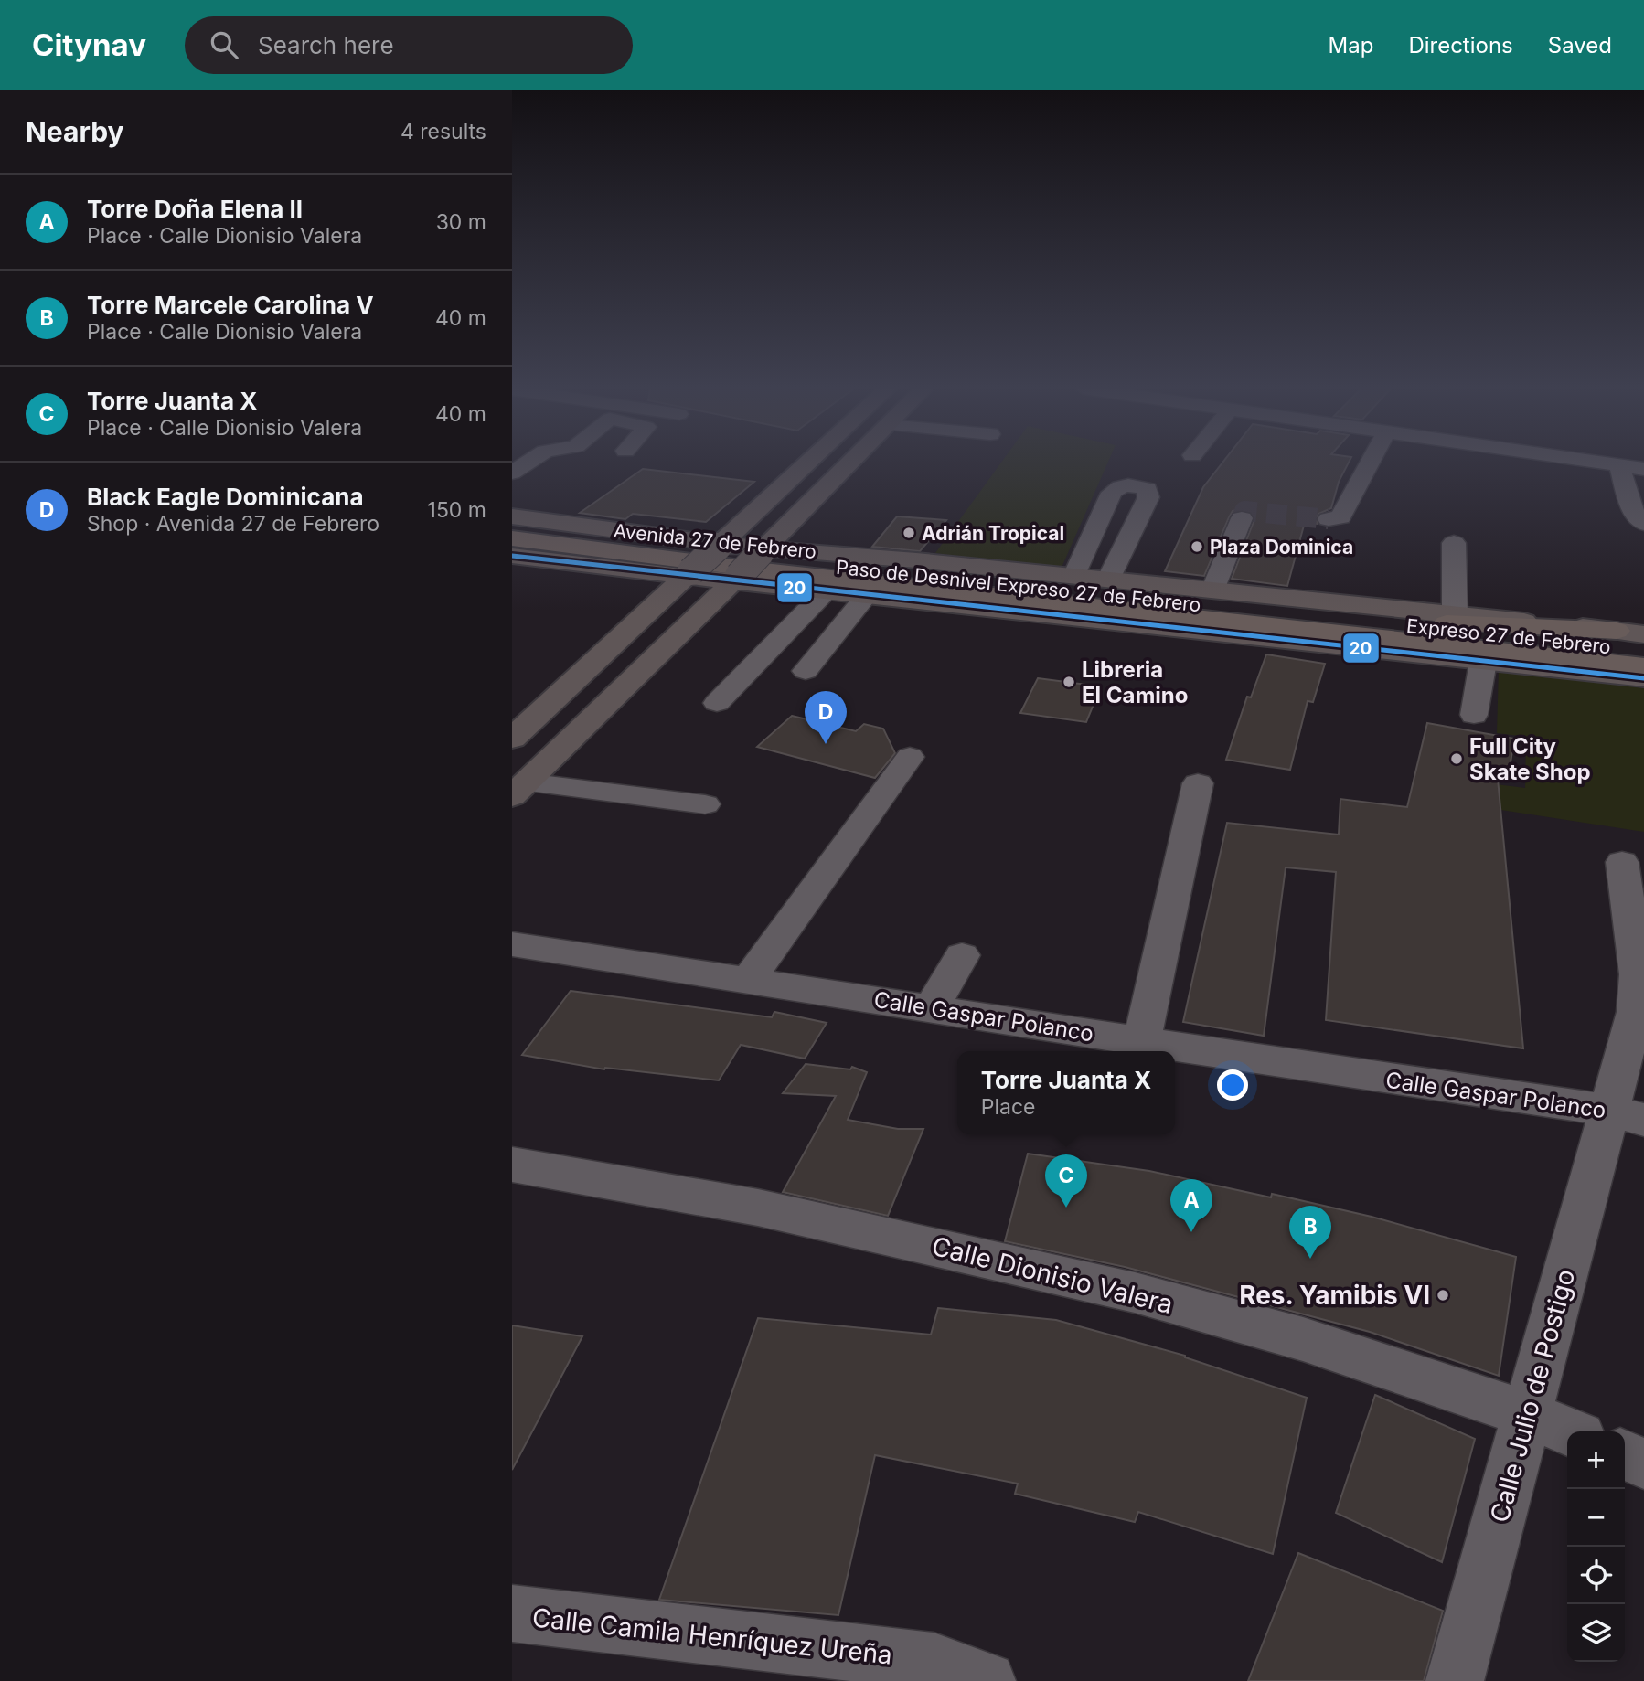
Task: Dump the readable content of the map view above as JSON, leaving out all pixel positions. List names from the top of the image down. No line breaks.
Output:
{"streets":{"highway":["Paso de Desnivel Expreso 27 de Febrero","Expreso 27 de Febrero"],"main road":["Avenida 27 de Febrero"],"street":["Calle Gaspar Polanco","Calle Dionisio Valera","Calle Julio de Postigo","Calle Camila Henríquez Ureña"]},"crossings":[["Paso de Desnivel Expreso 27 de Febrero","Expreso 27 de Febrero"],["Calle Gaspar Polanco","Calle Julio de Postigo"],["Calle Dionisio Valera","Calle Julio de Postigo"]],"places":["Adrián Tropical","Plaza Dominica","Libreria El Camino","Full City Skate Shop","Res. Yamibis VI"],"lines":["transit line 20"],"page":{"header":"Citynav","search":"Search here","nav":["Map","Directions","Saved"],"heading":["Nearby","4 results"],"list":[{"mark":"A","name":"Torre Doña Elena II","note":"Place · Calle Dionisio Valera","value":"30 m"},{"mark":"B","name":"Torre Marcele Carolina V","note":"Place · Calle Dionisio Valera","value":"40 m"},{"mark":"C","name":"Torre Juanta X","note":"Place · Calle Dionisio Valera","value":"40 m"},{"mark":"D","name":"Black Eagle Dominicana","note":"Shop · Avenida 27 de Febrero","value":"150 m"}],"pins":["D","C","A","B"],"popup":["Torre Juanta X","Place"],"map_buttons":["+","−"]}}
